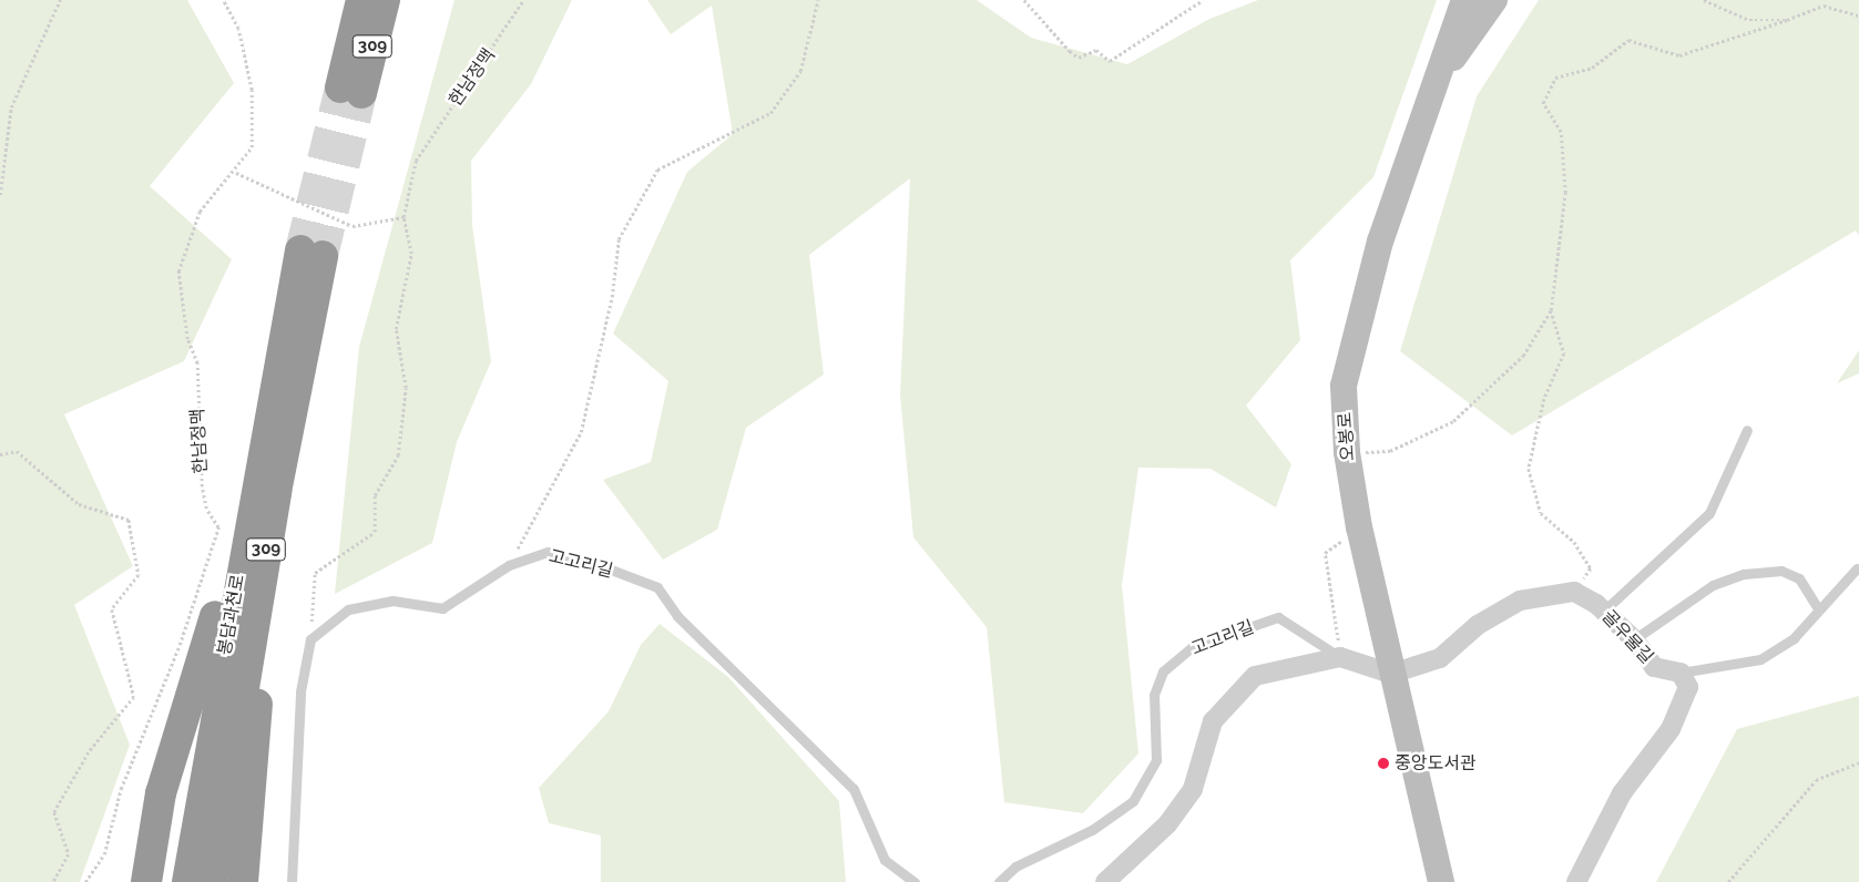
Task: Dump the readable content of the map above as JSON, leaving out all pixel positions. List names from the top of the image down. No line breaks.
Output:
{"streets":{"highway":["309","봉담과천로"],"street":["오봉로","골우물길"],"lane":["고고리길"],"path":["한남정맥"]},"crossings":[["한남정맥","고고리길"]],"places":["중앙도서관"]}
